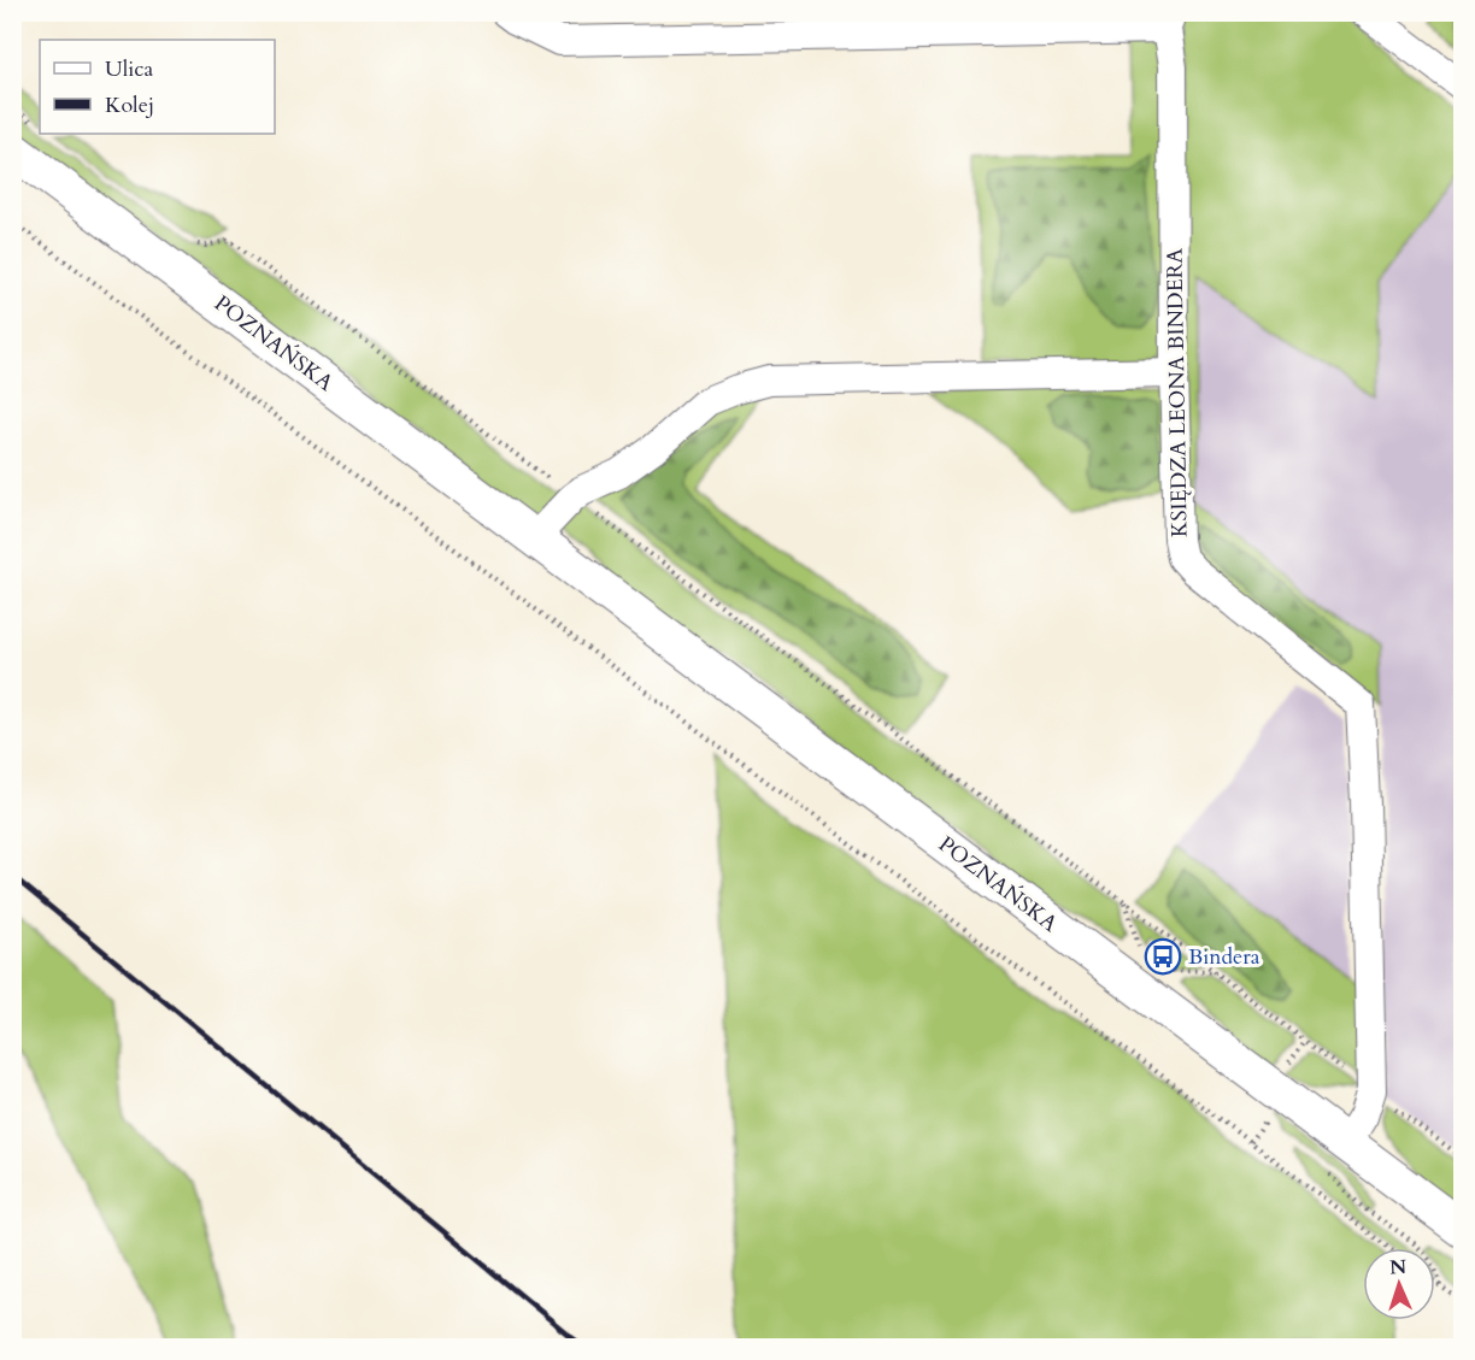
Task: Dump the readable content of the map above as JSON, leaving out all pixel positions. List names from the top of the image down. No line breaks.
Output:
{"streets":{"main road":["POZNAŃSKA"],"street":["KSIĘDZA LEONA BINDERA"]},"crossings":[["POZNAŃSKA","KSIĘDZA LEONA BINDERA"]],"places":{"bus stop":["Bindera"]},"legend":["Ulica","Kolej"],"north":"top"}
